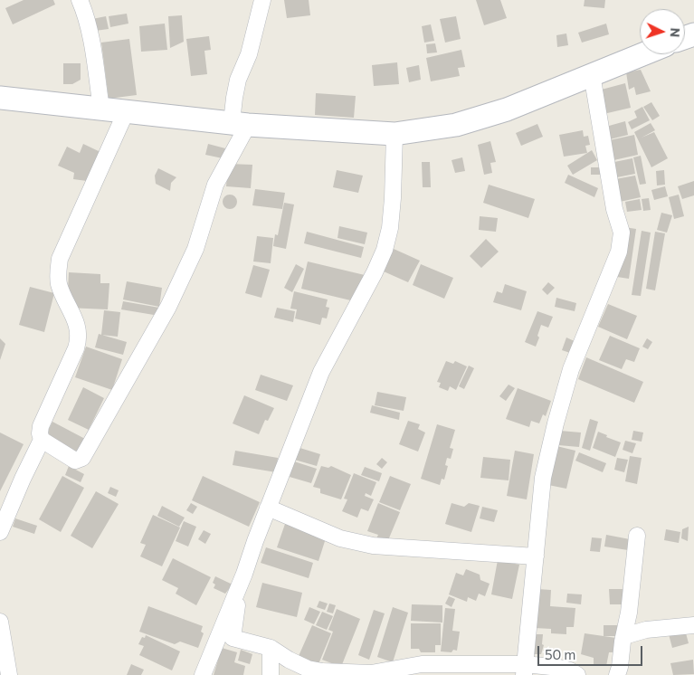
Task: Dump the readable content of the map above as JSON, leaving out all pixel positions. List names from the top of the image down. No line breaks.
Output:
{"scale_bar":"50 m","north":"right"}
